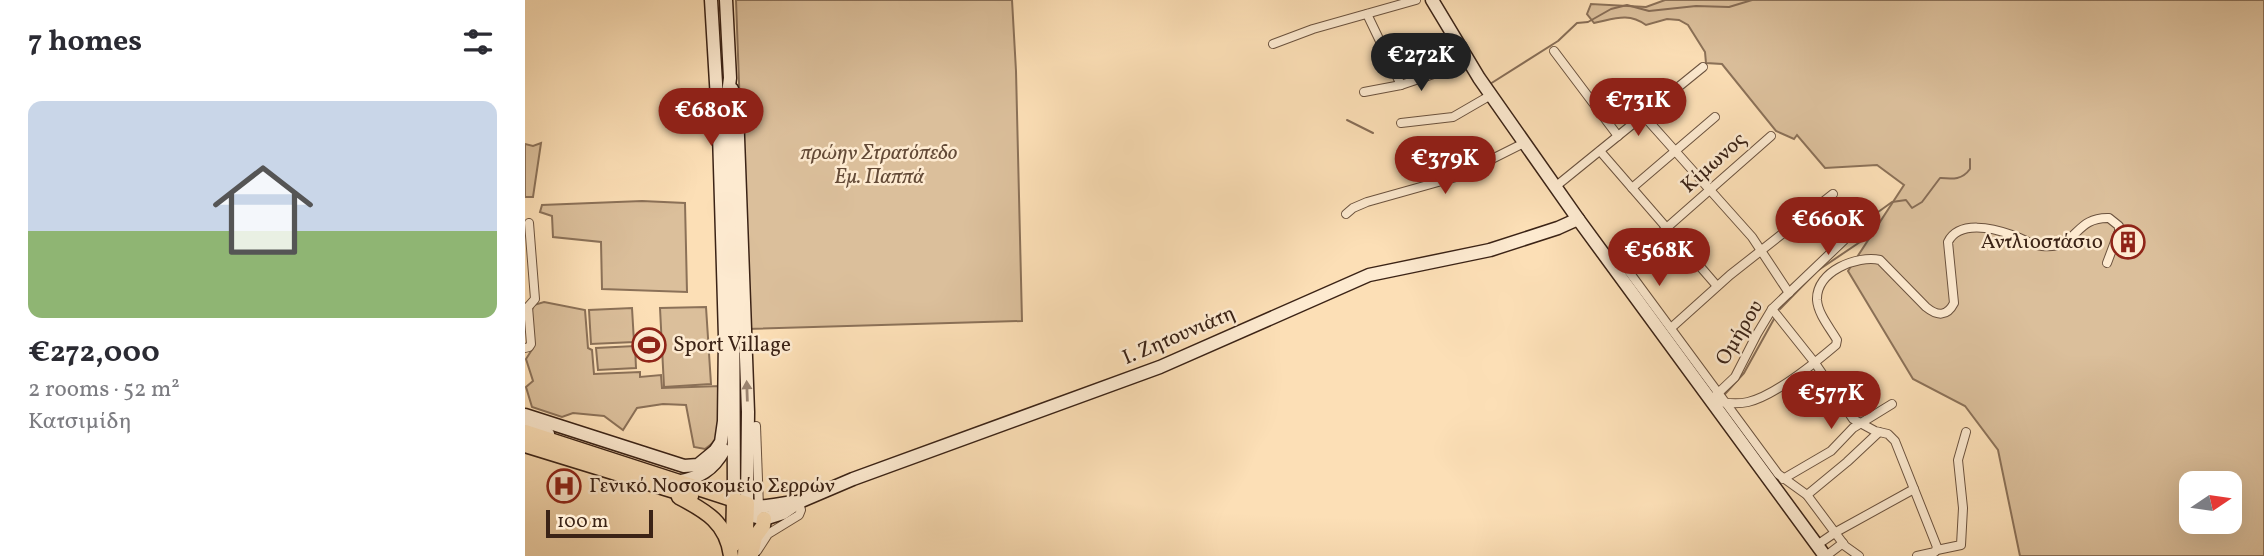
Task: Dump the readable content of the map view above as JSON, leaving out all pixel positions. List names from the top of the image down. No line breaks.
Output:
{"streets":{"street":["Κίμωνος","Ομήρου","Ι. Ζητουνιάτη"]},"parks":["πρώην Στρατόπεδο Εμ. Παππά"],"places":{"building":["Αντλιοστάσιο"],"sports":["Sport Village"],"hospital":["Γενικό Νοσοκομείο Σερρών"]},"scale_bar":"100 m","north":"right","page":{"heading":"7 homes","price":["€272K","€731K","€680K","€379K","€660K","€568K","€577K"],"list":[{"name":"€272,000","note":"2 rooms · 52 m² · Κατσιμίδη"}],"scale":"100 m"}}
